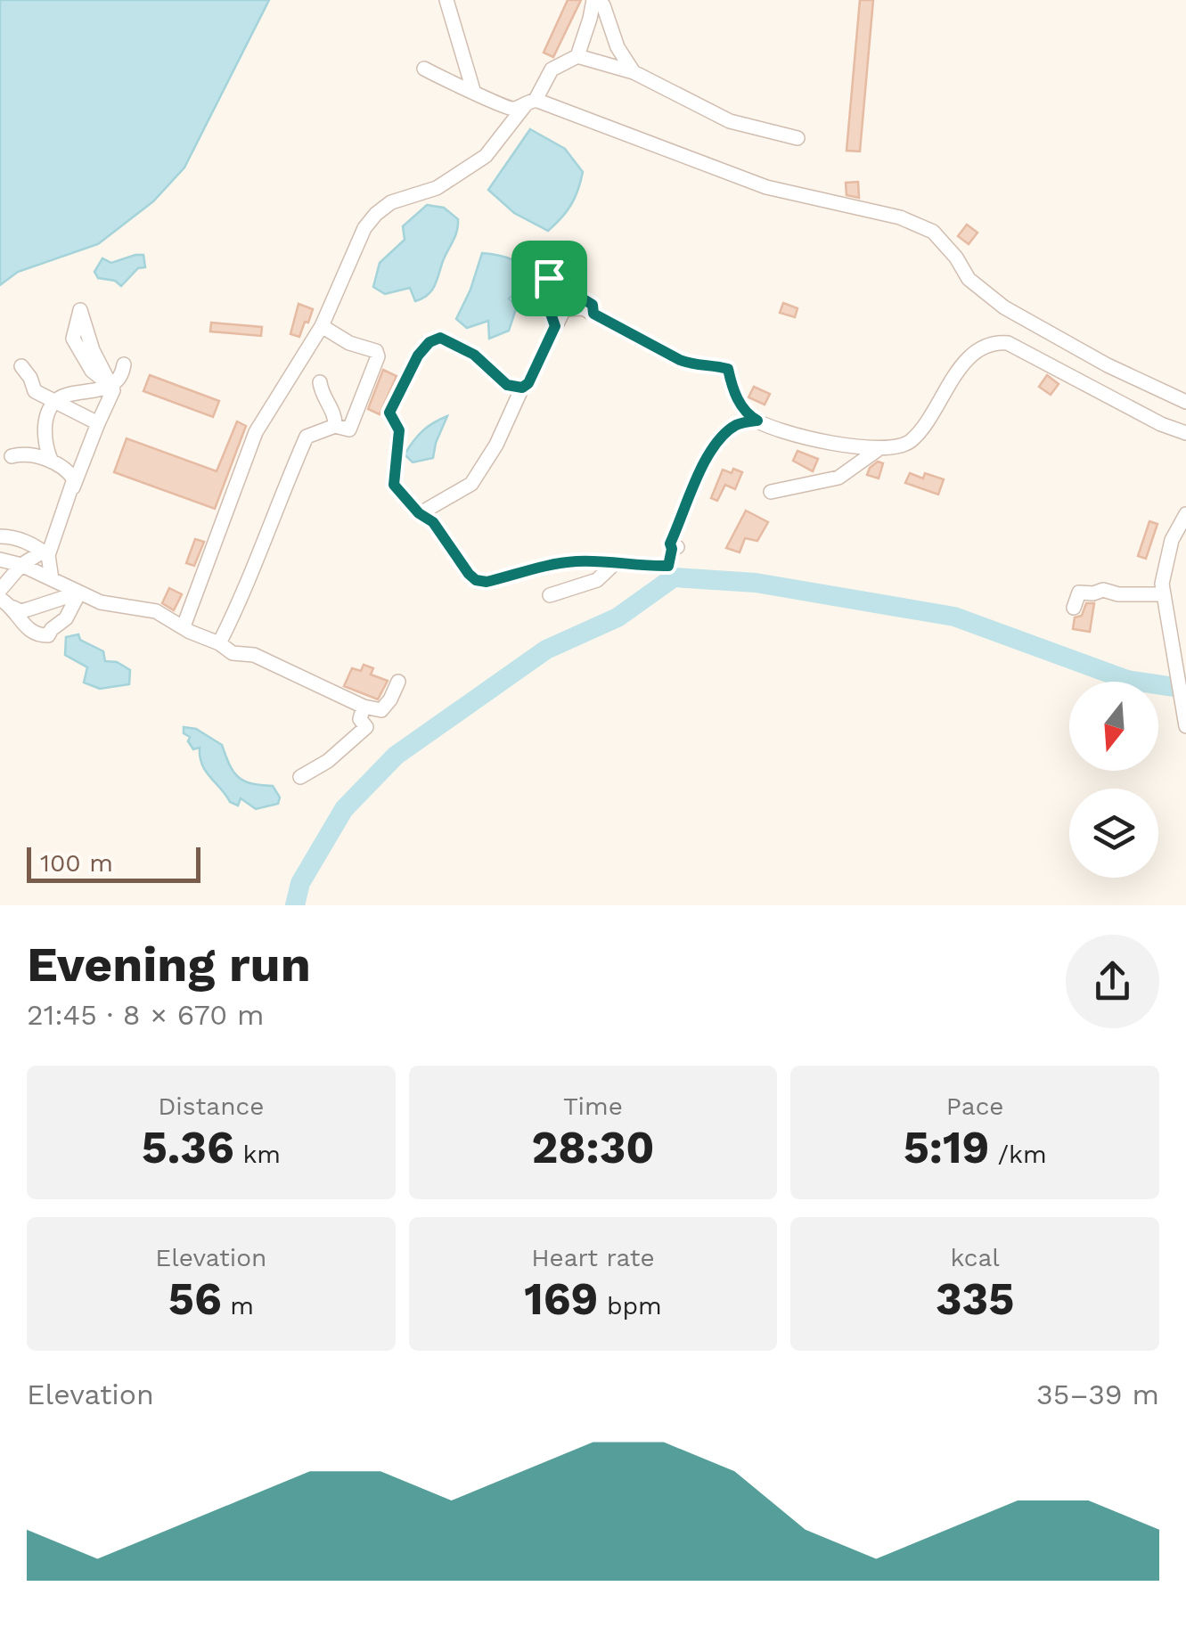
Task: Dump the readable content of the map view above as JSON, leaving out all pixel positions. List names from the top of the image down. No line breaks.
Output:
{"scale_bar":"100 m","north":"bottom","page":{"scale":"100 m","heading":["Evening run","21:45 · 8 × 670 m"],"stats":[["Distance","5.36 km"],["Time","28:30"],["Pace","5:19 /km"],["Elevation","56 m"],["Heart rate","169 bpm"],["kcal","335"]],"chart":["Elevation","35–39 m"]}}
